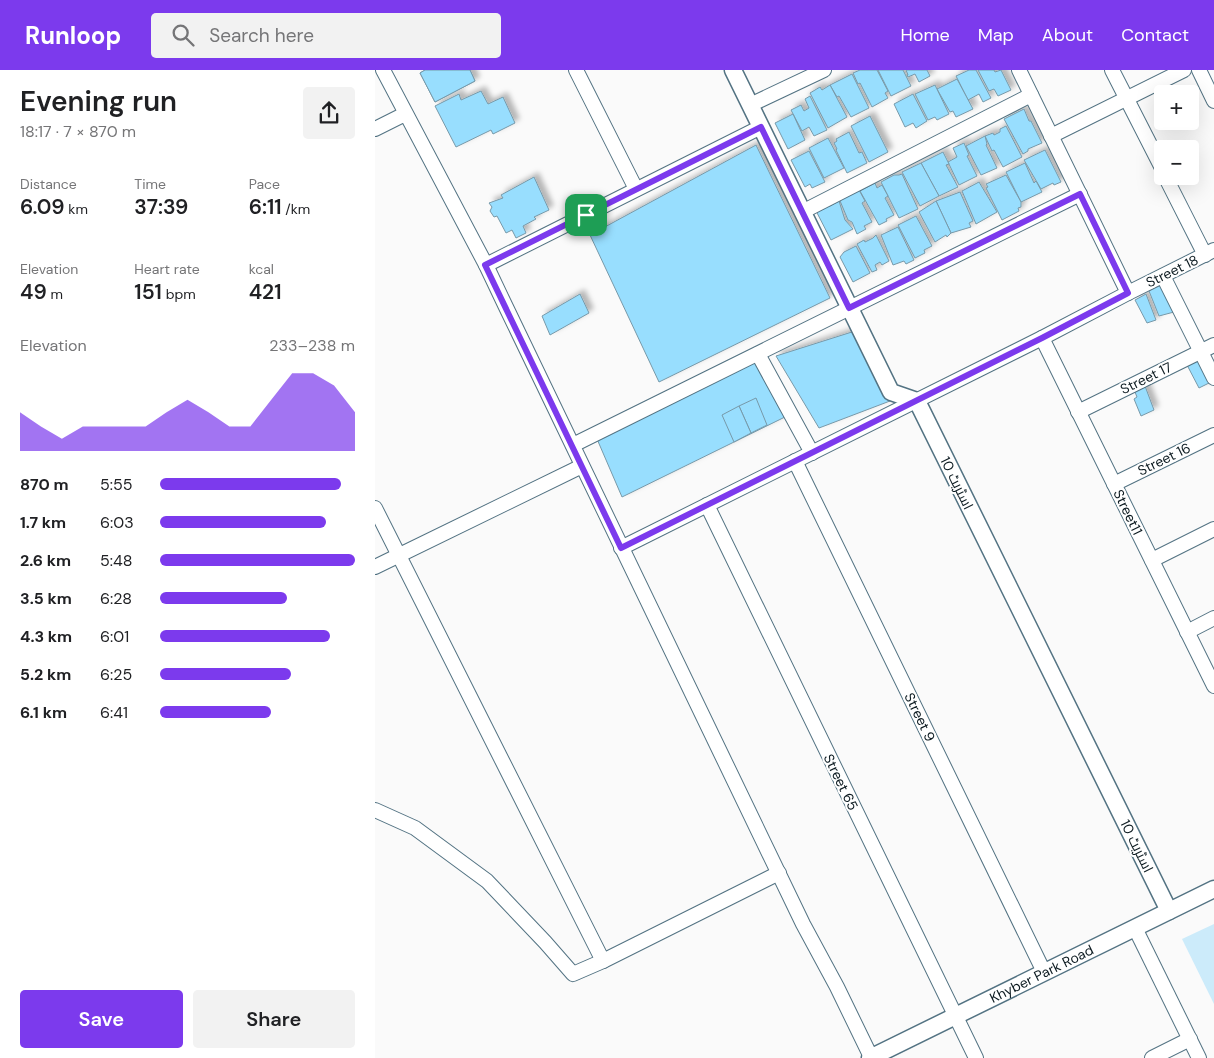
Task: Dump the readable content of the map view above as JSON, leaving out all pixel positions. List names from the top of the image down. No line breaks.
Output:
{"streets":{"street":["Street 18","Street 17","Street 16","اسٹریٹ 10","Street11","Street 9","Street 65","Khyber Park Road"]},"crossings":[["Street 18","اسٹریٹ 10"],["Street 18","Street11"],["Street 18","Street 9"],["Street 18","Street 65"],["Street 17","Street11"],["Street 16","Street11"],["اسٹریٹ 10","Khyber Park Road"],["Street 9","Khyber Park Road"],["Street 65","Khyber Park Road"]],"page":{"header":"Runloop","search":"Search here","nav":["Home","Map","About","Contact"],"heading":["Evening run","18:17 · 7 × 870 m"],"map_buttons":["+","−"],"stats":[["Distance","6.09 km"],["Time","37:39"],["Pace","6:11 /km"],["Elevation","49 m"],["Heart rate","151 bpm"],["kcal","421"]],"chart":["Elevation","233–238 m"],"list":[{"name":"870 m","note":"5:55"},{"name":"1.7 km","note":"6:03"},{"name":"2.6 km","note":"5:48"},{"name":"3.5 km","note":"6:28"},{"name":"4.3 km","note":"6:01"},{"name":"5.2 km","note":"6:25"},{"name":"6.1 km","note":"6:41"}],"buttons":["Save","Share"]}}
